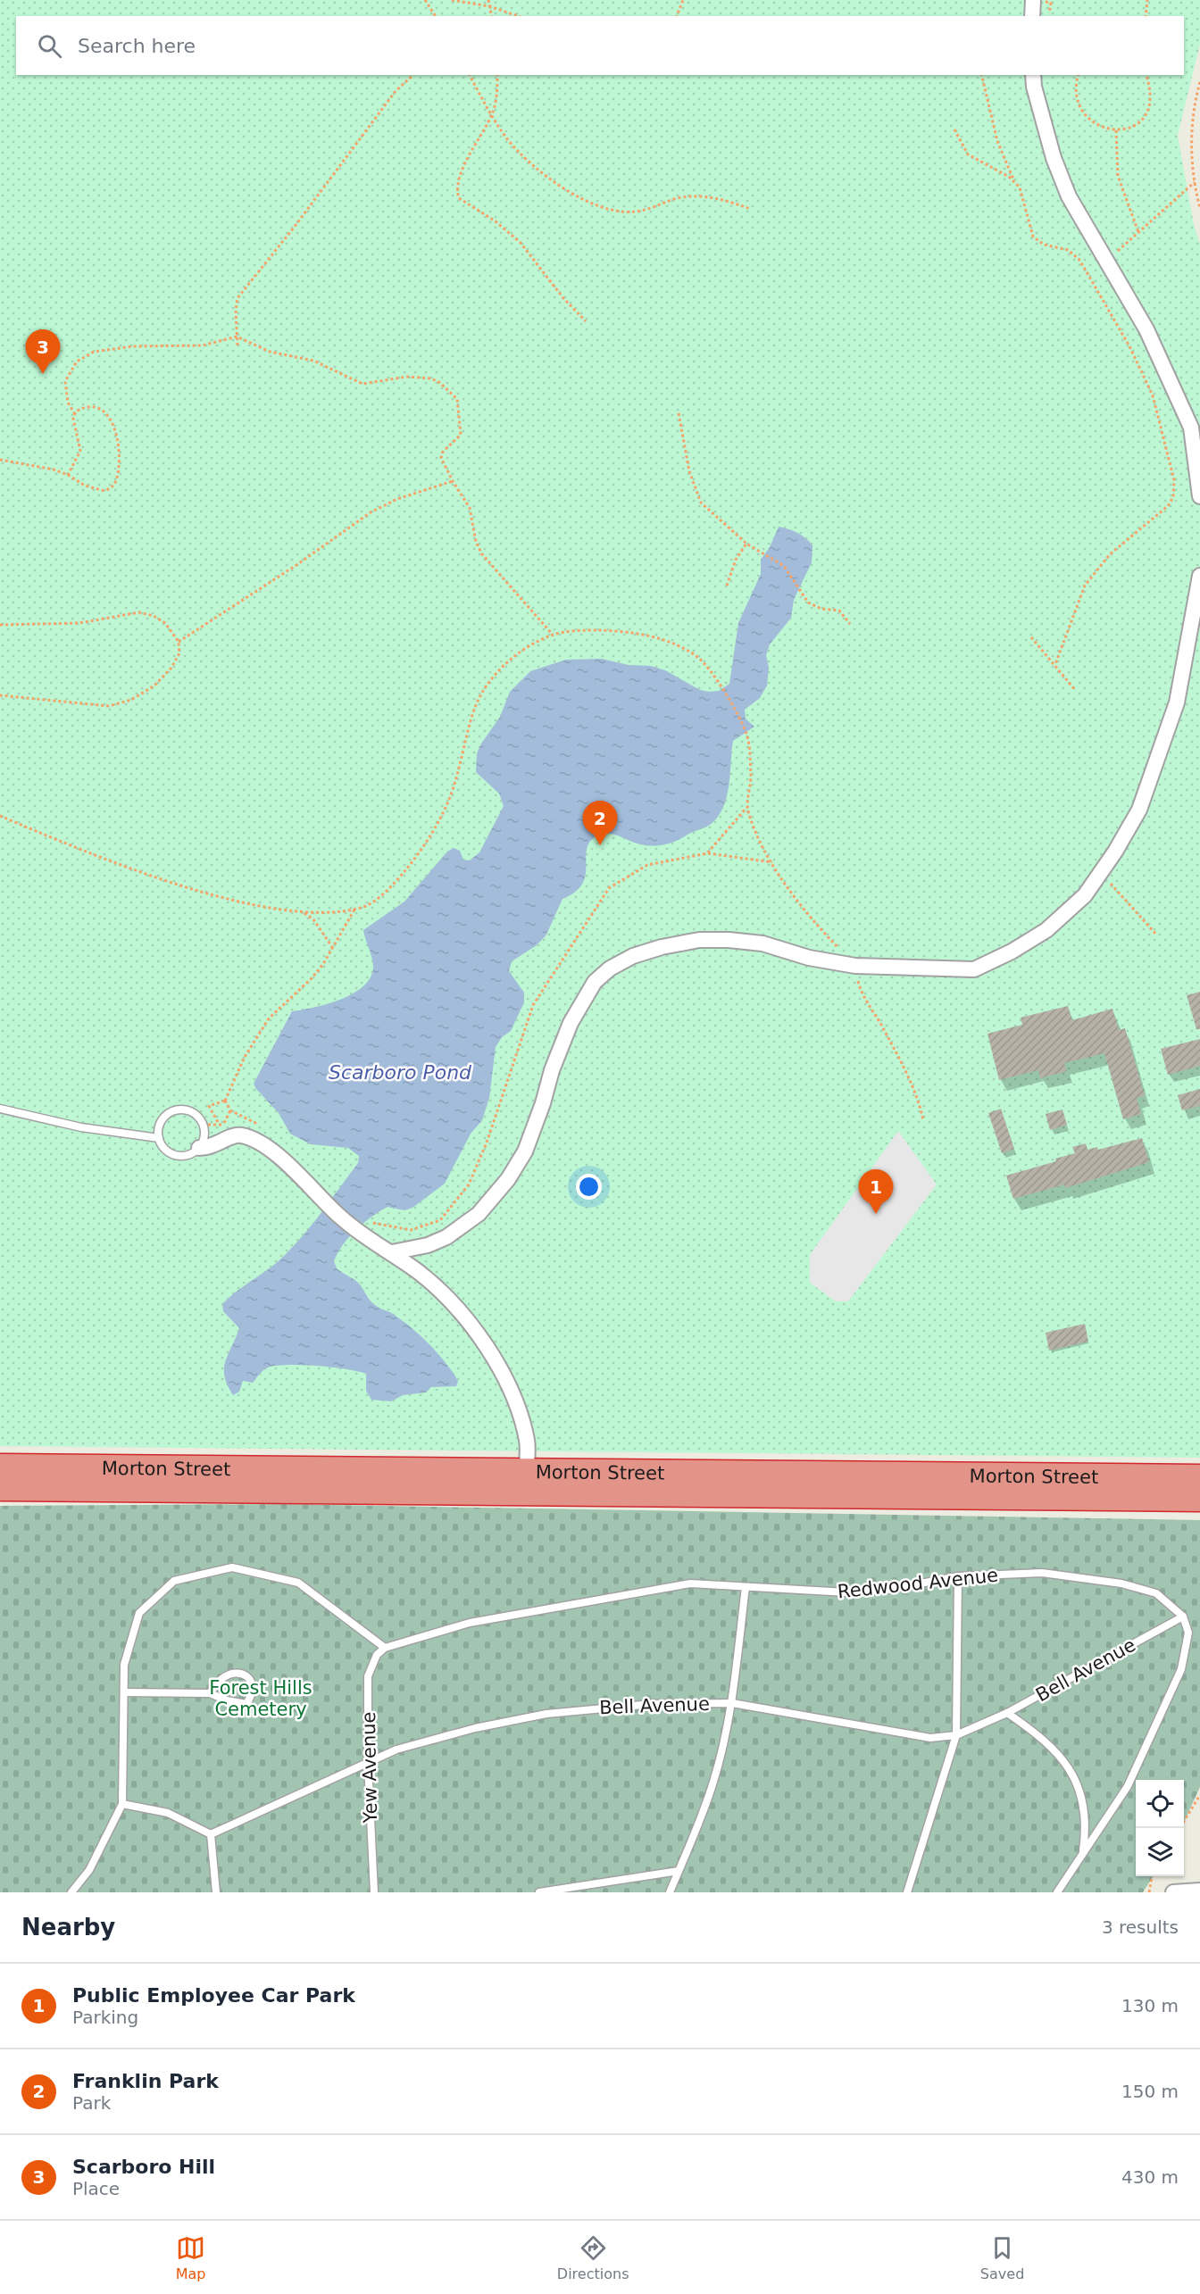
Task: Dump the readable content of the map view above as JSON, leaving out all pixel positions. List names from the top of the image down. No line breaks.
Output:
{"streets":{"highway":["Morton Street"],"lane":["Redwood Avenue","Bell Avenue","Yew Avenue"]},"crossings":[["Redwood Avenue","Bell Avenue"],["Redwood Avenue","Yew Avenue"],["Bell Avenue","Yew Avenue"]],"water":["Scarboro Pond"],"parks":["Forest Hills Cemetery"],"page":{"search":"Search here","pins":["3","2","1"],"heading":["Nearby","3 results"],"list":[{"mark":"1","name":"Public Employee Car Park","note":"Parking","value":"130 m"},{"mark":"2","name":"Franklin Park","note":"Park","value":"150 m"},{"mark":"3","name":"Scarboro Hill","note":"Place","value":"430 m"}],"nav":["Map","Directions","Saved"]}}
